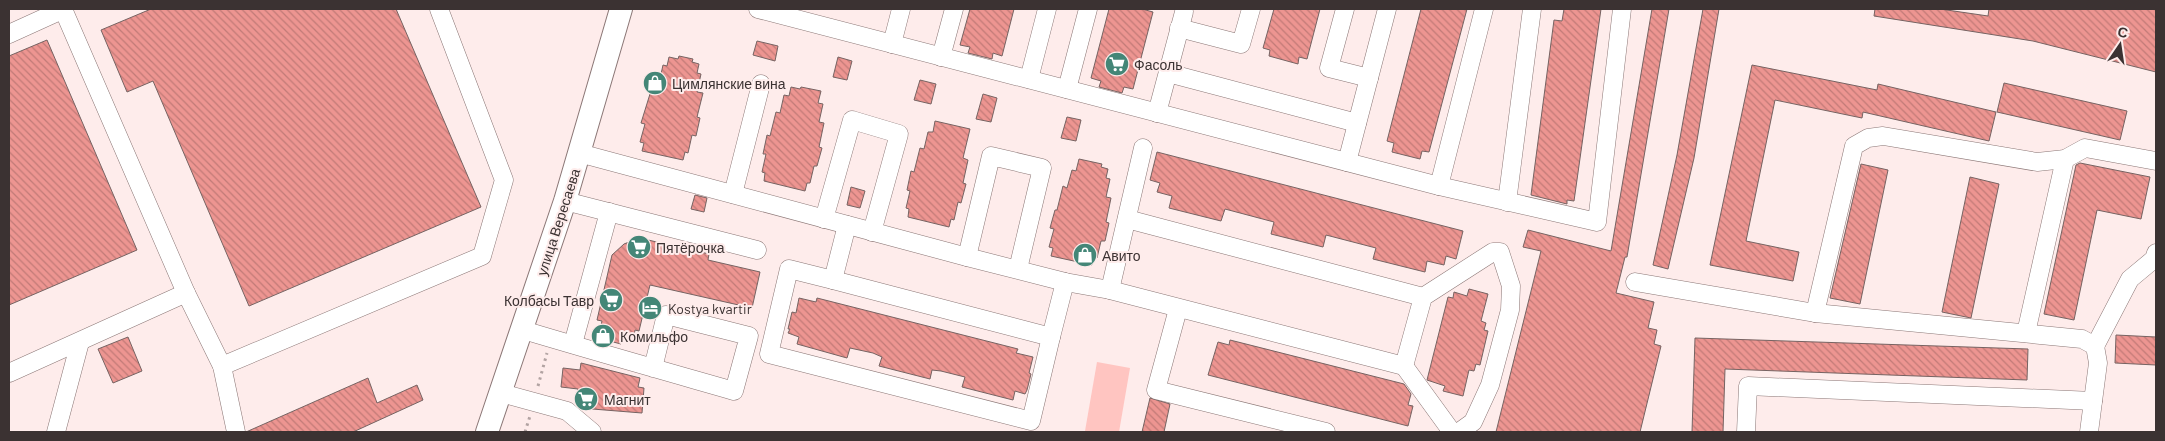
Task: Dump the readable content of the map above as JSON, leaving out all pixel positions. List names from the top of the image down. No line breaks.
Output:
{"streets":{"main road":["улица Вересаева"]},"places":{"supermarket":["Фасоль","Пятёрочка","Колбасы Тавр","Магнит"],"shop":["Цимлянские вина","Авито","Комильфо"],"hotel":["Kostya kvartir"]},"north":"top"}
